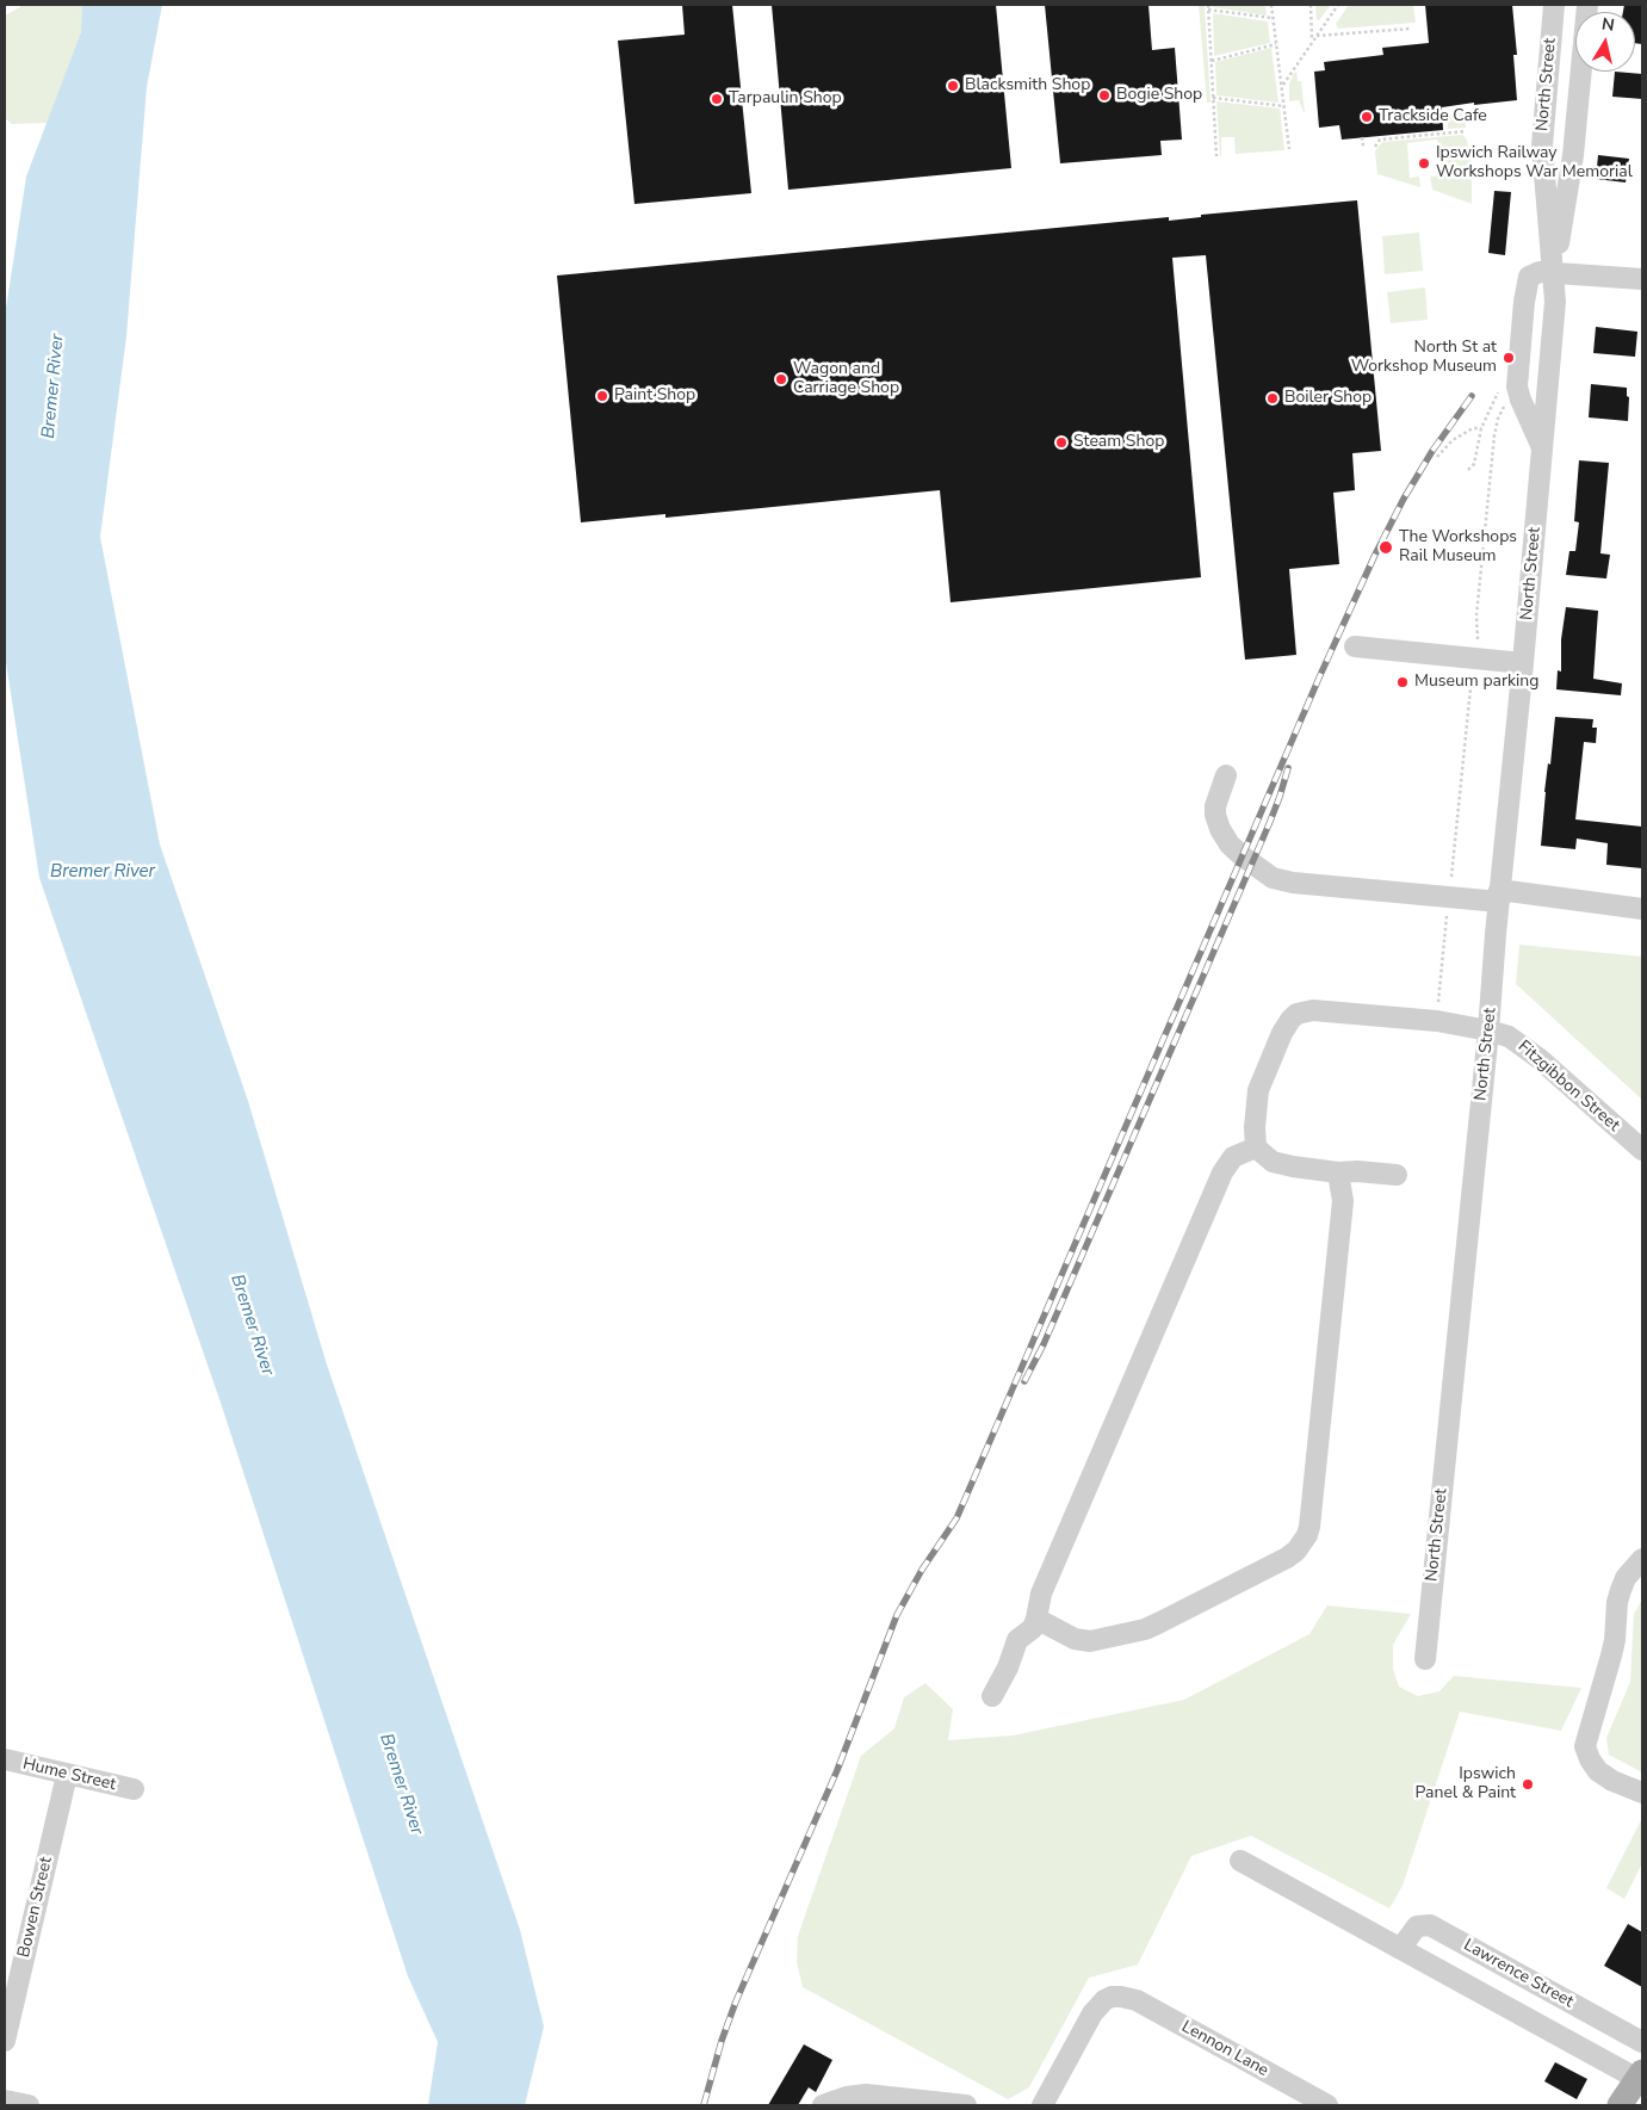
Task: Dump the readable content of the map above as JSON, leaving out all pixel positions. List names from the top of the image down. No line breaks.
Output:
{"streets":{"street":["North Street","Fitzgibbon Street","Hume Street","Bowen Street","Lawrence Street","Lennon Lane"]},"crossings":[["North Street","Fitzgibbon Street"],["Hume Street","Bowen Street"]],"water":["Bremer River"],"places":["Blacksmith Shop","Bogie Shop","Tarpaulin Shop","Trackside Cafe","Ipswich Railway Workshops War Memorial","North St at Workshop Museum","Wagon and Carriage Shop","Paint Shop","Boiler Shop","Steam Shop","The Workshops Rail Museum","Museum parking","Ipswich Panel & Paint"],"north":"top"}
